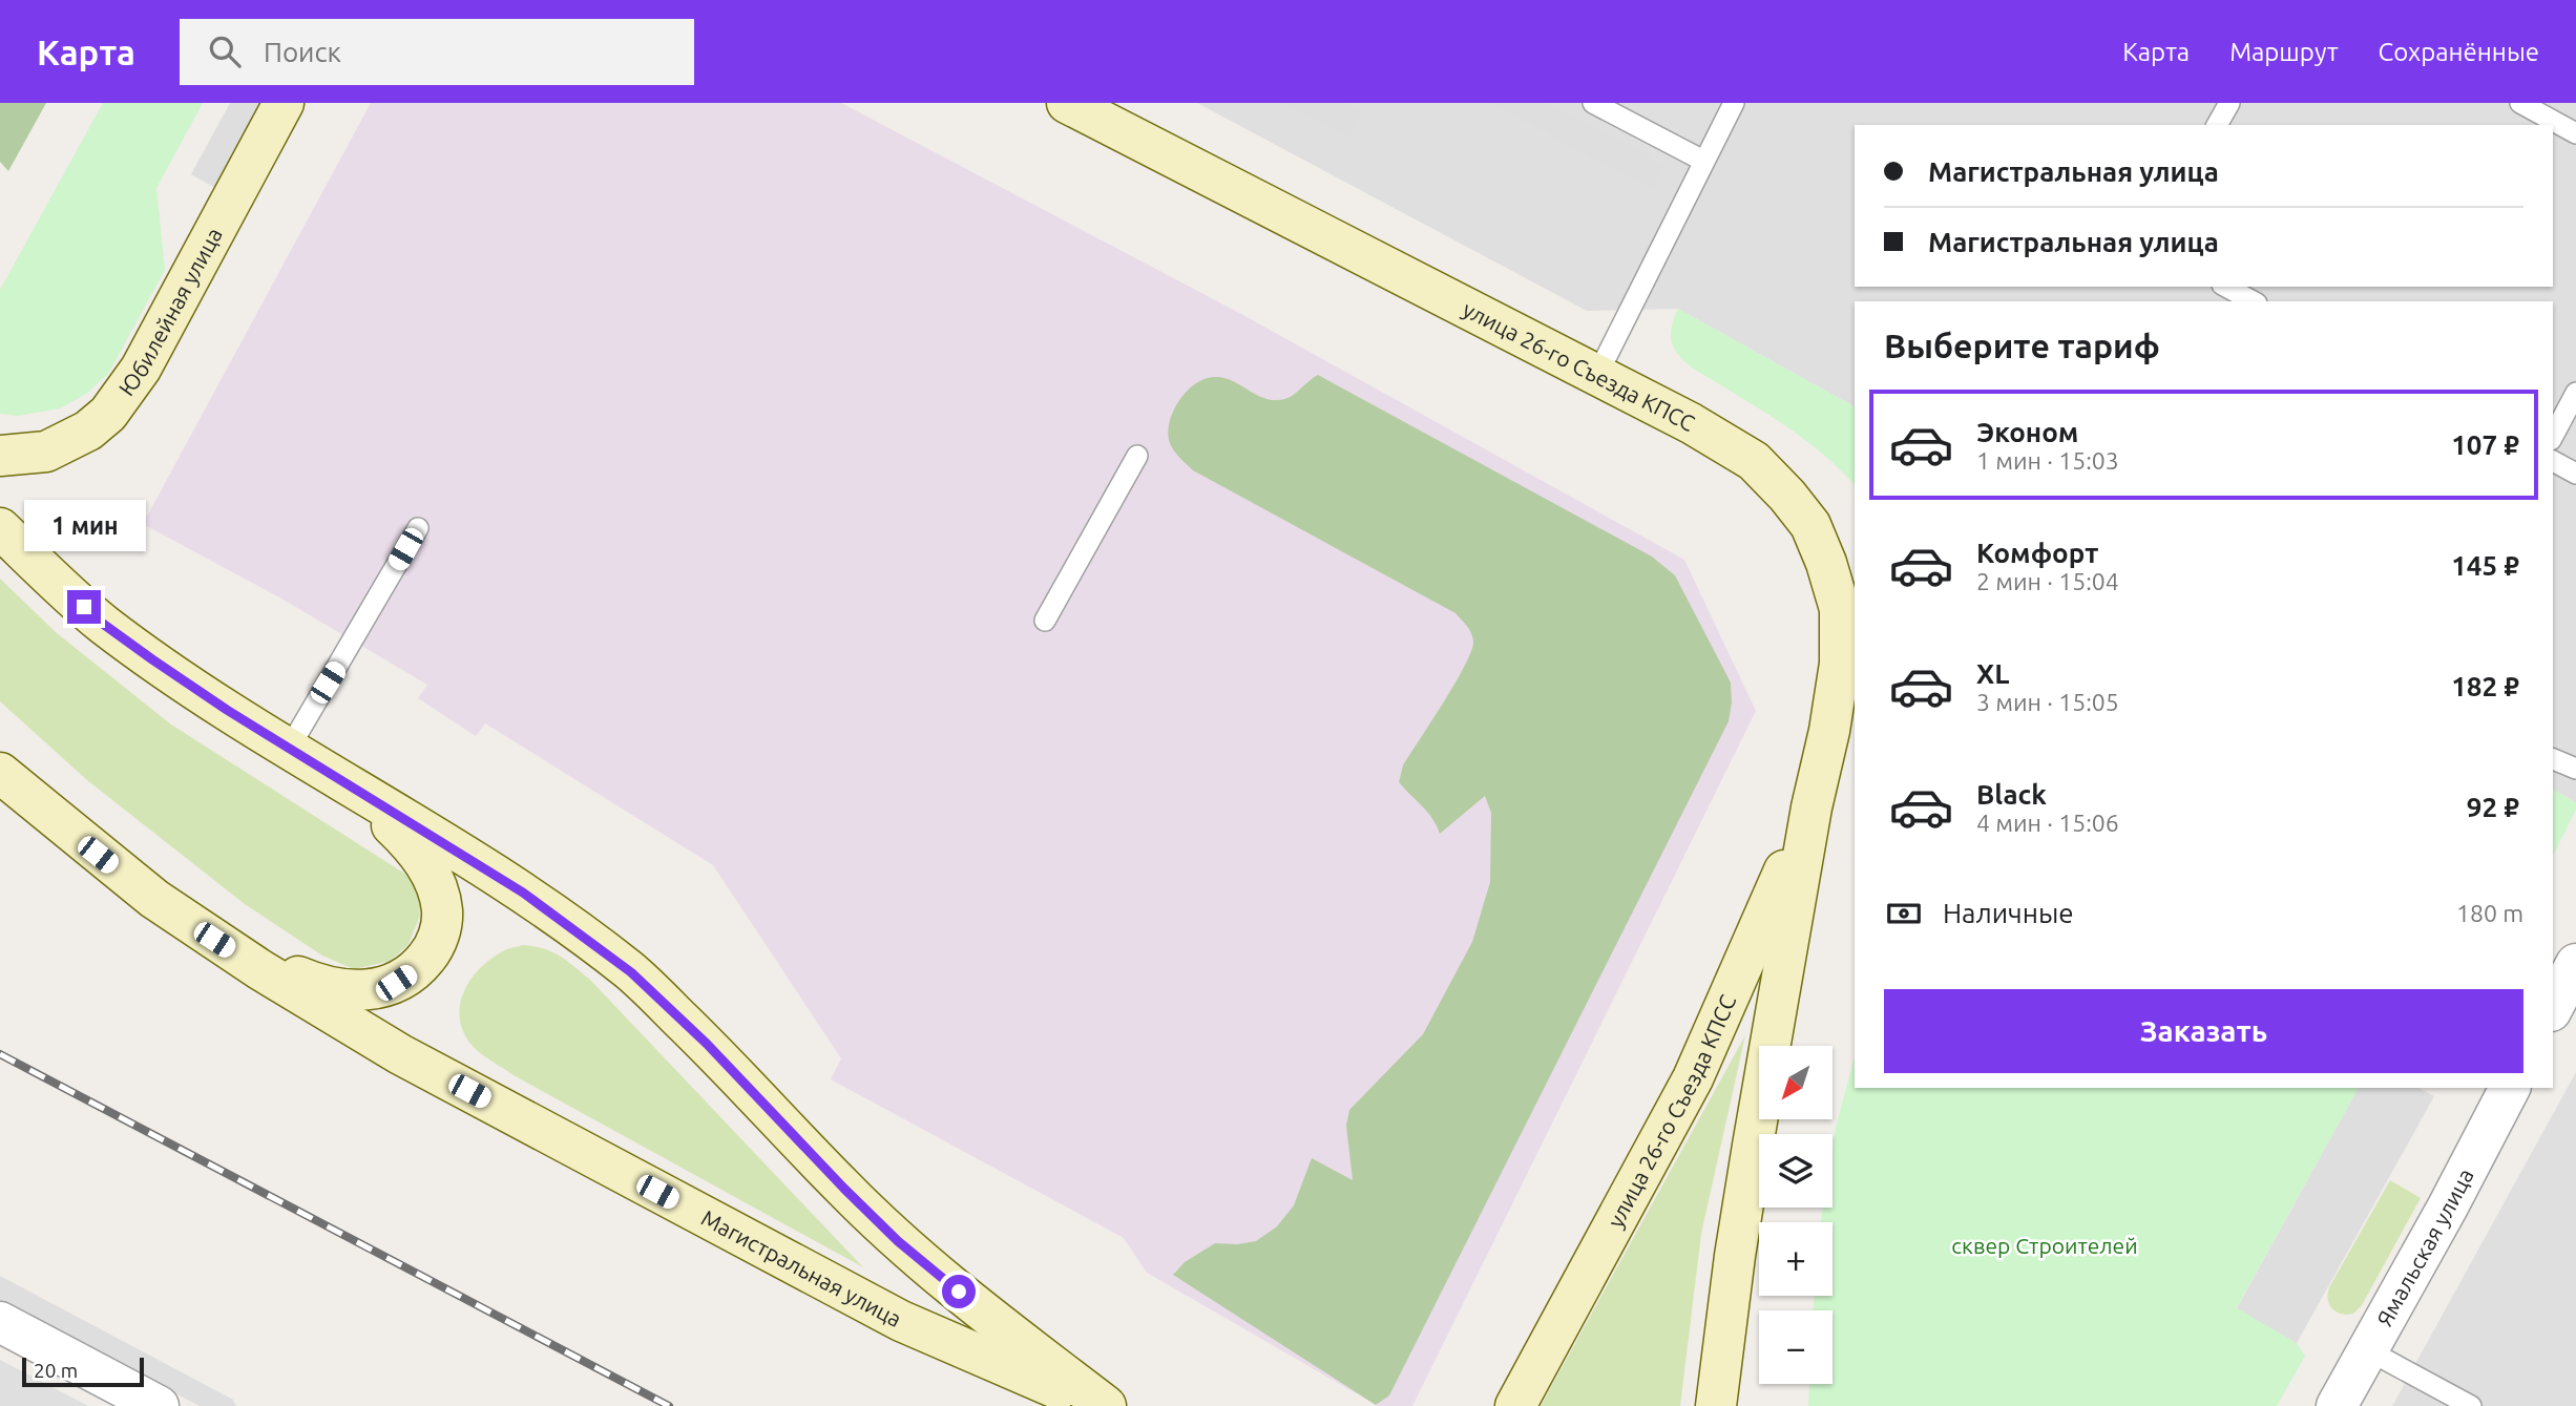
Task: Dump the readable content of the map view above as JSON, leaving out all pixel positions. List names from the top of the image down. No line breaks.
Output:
{"streets":{"main road":["Юбилейная улица","улица 26-го Съезда КПСС","Магистральная улица"],"street":["Ямальская улица"]},"parks":["cквер Cтроителей"],"scale_bar":"20 m","north":"bottom left","page":{"header":"Карта","search":"Поиск","nav":["Карта","Маршрут","Сохранённые"],"banner":["Магистральная улица","Магистральная улица"],"heading":"Выберите тариф","list":[{"name":"Эконом","note":"1 мин · 15:03","value":"107 ₽"},{"name":"Комфорт","note":"2 мин · 15:04","value":"145 ₽"},{"name":"XL","note":"3 мин · 15:05","value":"182 ₽"},{"name":"Black","note":"4 мин · 15:06","value":"92 ₽"}],"bubble":"1 мин","pay":["Наличные","180 m"],"buttons":"Заказать","map_buttons":["+","−"],"scale":"20 m"}}
